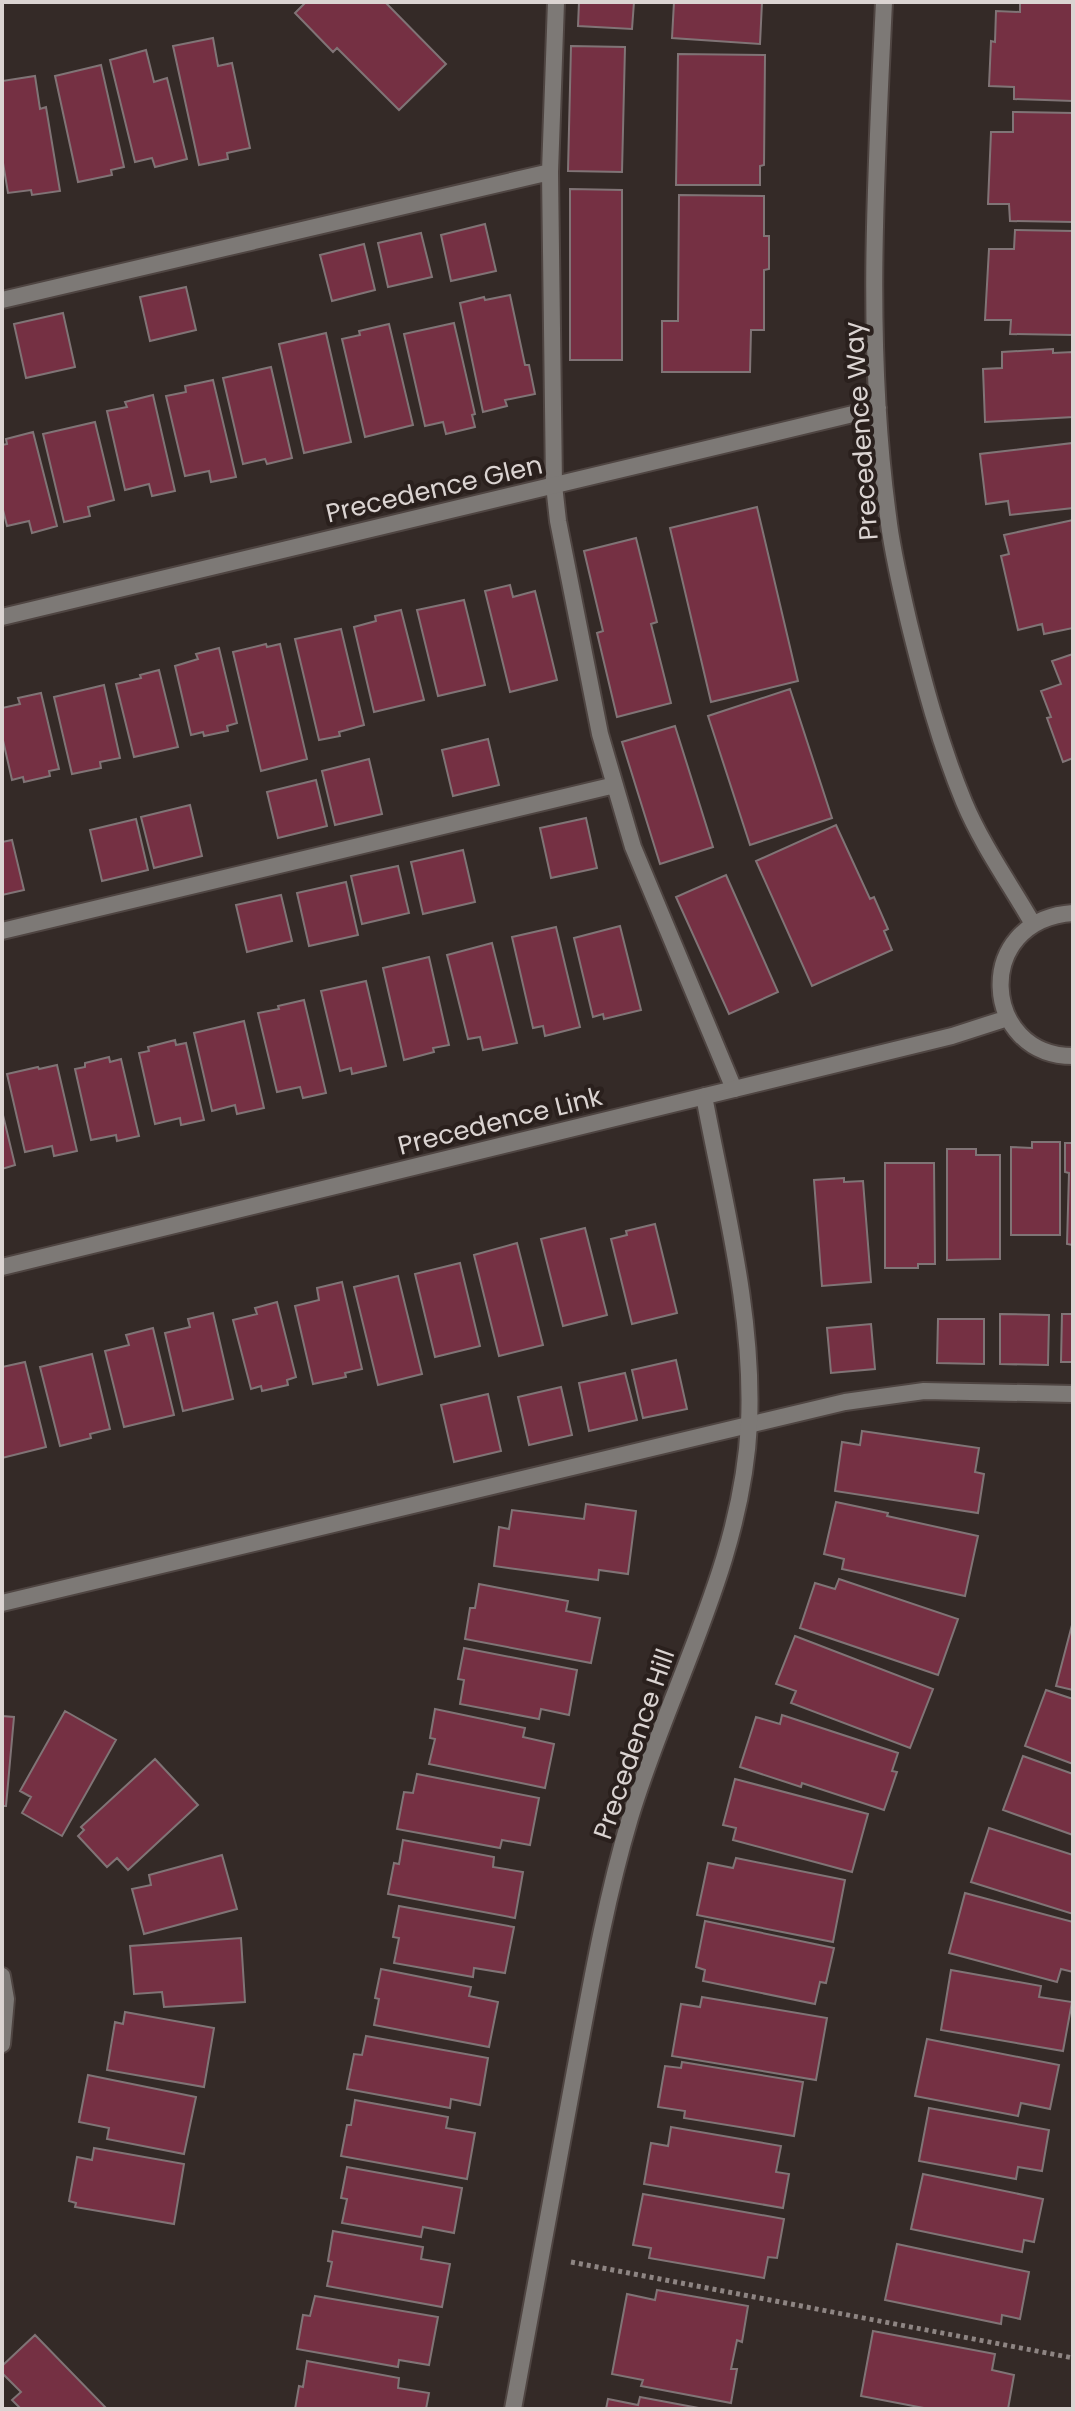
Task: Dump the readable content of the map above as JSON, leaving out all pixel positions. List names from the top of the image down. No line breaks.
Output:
{"streets":{"street":["Precedence Way","Precedence Glen","Precedence Link","Precedence Hill"]},"crossings":[["Precedence Way","Precedence Glen"],["Precedence Link","Precedence Hill"]]}
